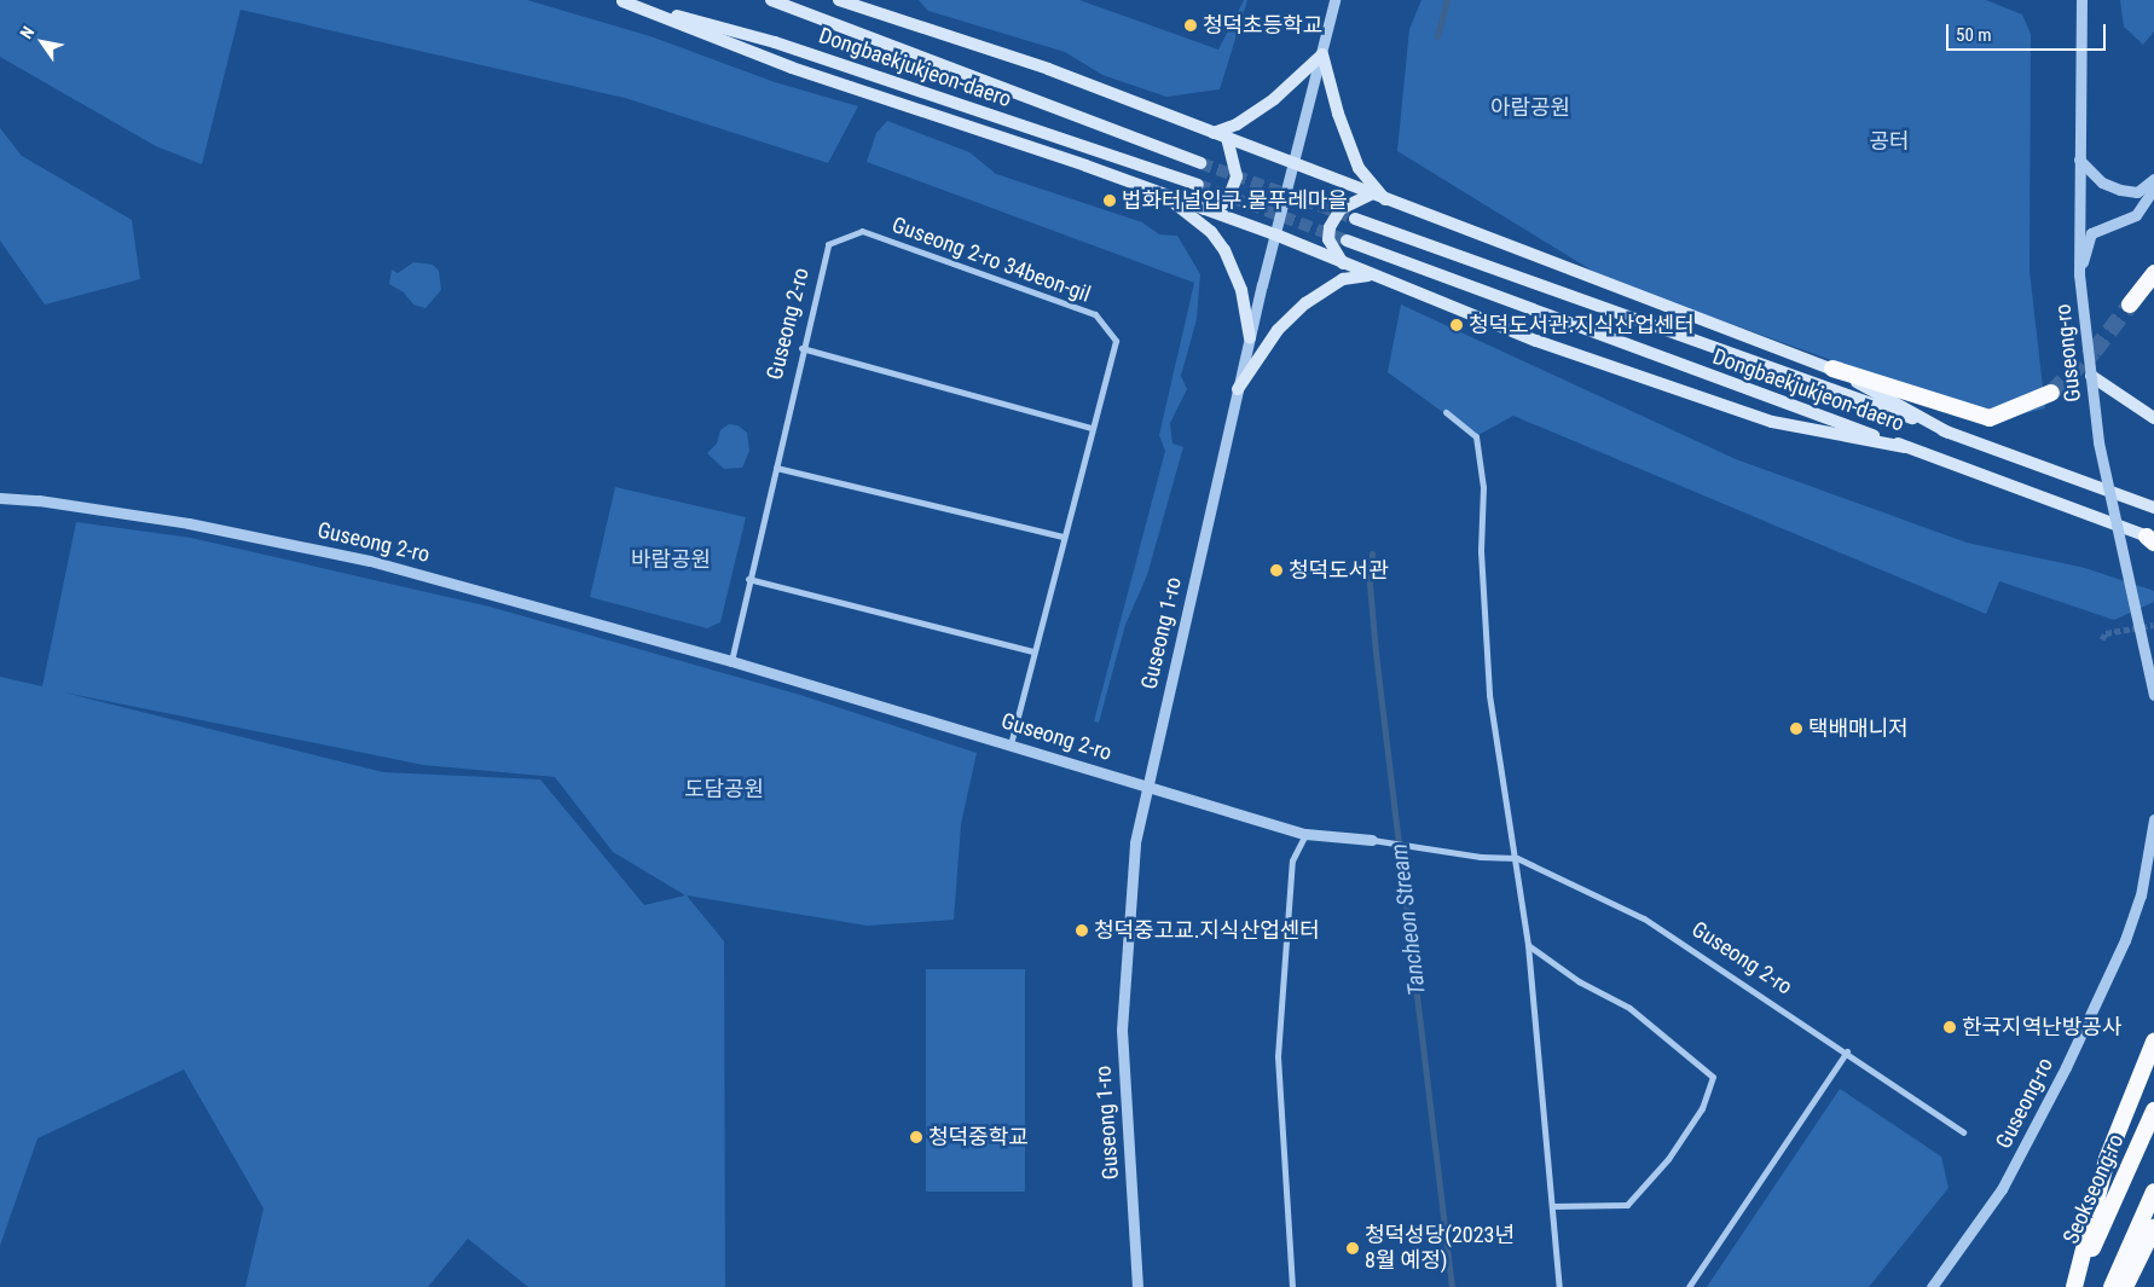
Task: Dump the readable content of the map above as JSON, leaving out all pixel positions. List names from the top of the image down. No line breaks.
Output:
{"streets":{"highway":["Seokseong-ro"],"main road":["Dongbaekjukjeon-daero"],"street":["Guseong 2-ro 34beon-gil","Guseong 2-ro","Guseong-ro","Guseong 1-ro"]},"crossings":[["Guseong 2-ro 34beon-gil","Guseong 2-ro"],["Guseong 2-ro","Guseong 1-ro"]],"water":["Tancheon Stream"],"parks":["아람공원","공터","바람공원","도담공원"],"places":["청덕초등학교","법화터널입구.물푸레마을","청덕도서관.지식산업센터","청덕도서관","택배매니저","청덕중고교.지식산업센터","한국지역난방공사","청덕중학교","청덕성당(2023년 8월 예정)"],"scale_bar":"50 m","north":"top left"}
